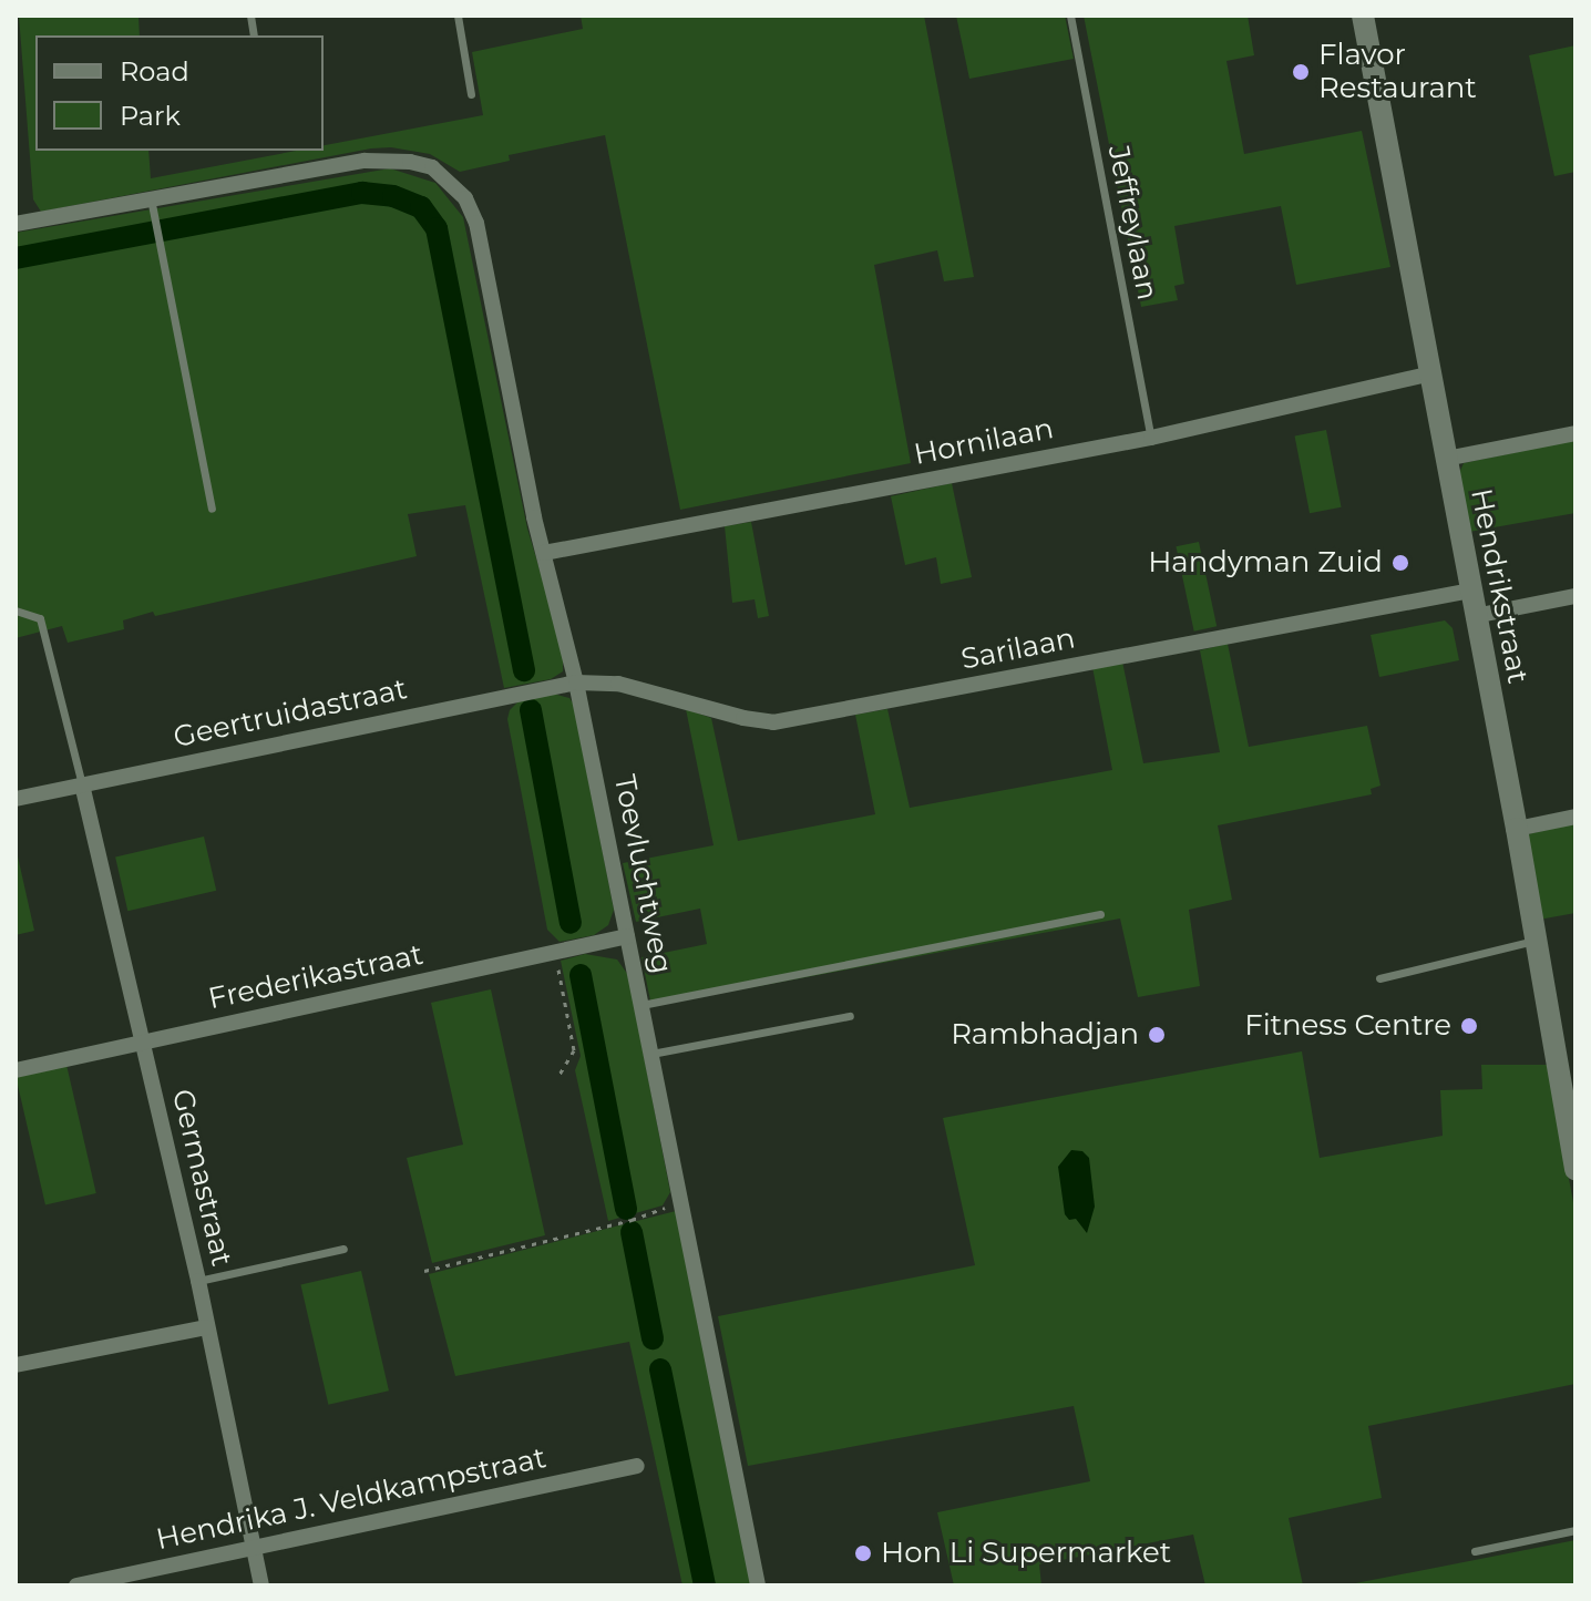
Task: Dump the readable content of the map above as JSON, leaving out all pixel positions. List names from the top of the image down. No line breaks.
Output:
{"streets":{"street":["Hornilaan","Hendrikstraat","Sarilaan","Geertruidastraat","Toevluchtweg","Frederikastraat","Germastraat","Hendrika J. Veldkampstraat"],"lane":["Jeffreylaan"]},"crossings":[["Jeffreylaan","Hornilaan"],["Hornilaan","Hendrikstraat"],["Hornilaan","Toevluchtweg"],["Hendrikstraat","Sarilaan"],["Sarilaan","Geertruidastraat"],["Sarilaan","Toevluchtweg"],["Geertruidastraat","Toevluchtweg"],["Geertruidastraat","Germastraat"],["Toevluchtweg","Frederikastraat"],["Frederikastraat","Germastraat"],["Germastraat","Hendrika J. Veldkampstraat"]],"places":["Flavor Restaurant","Handyman Zuid","Fitness Centre","Rambhadjan","Hon Li Supermarket"],"legend":["Road","Park"]}
